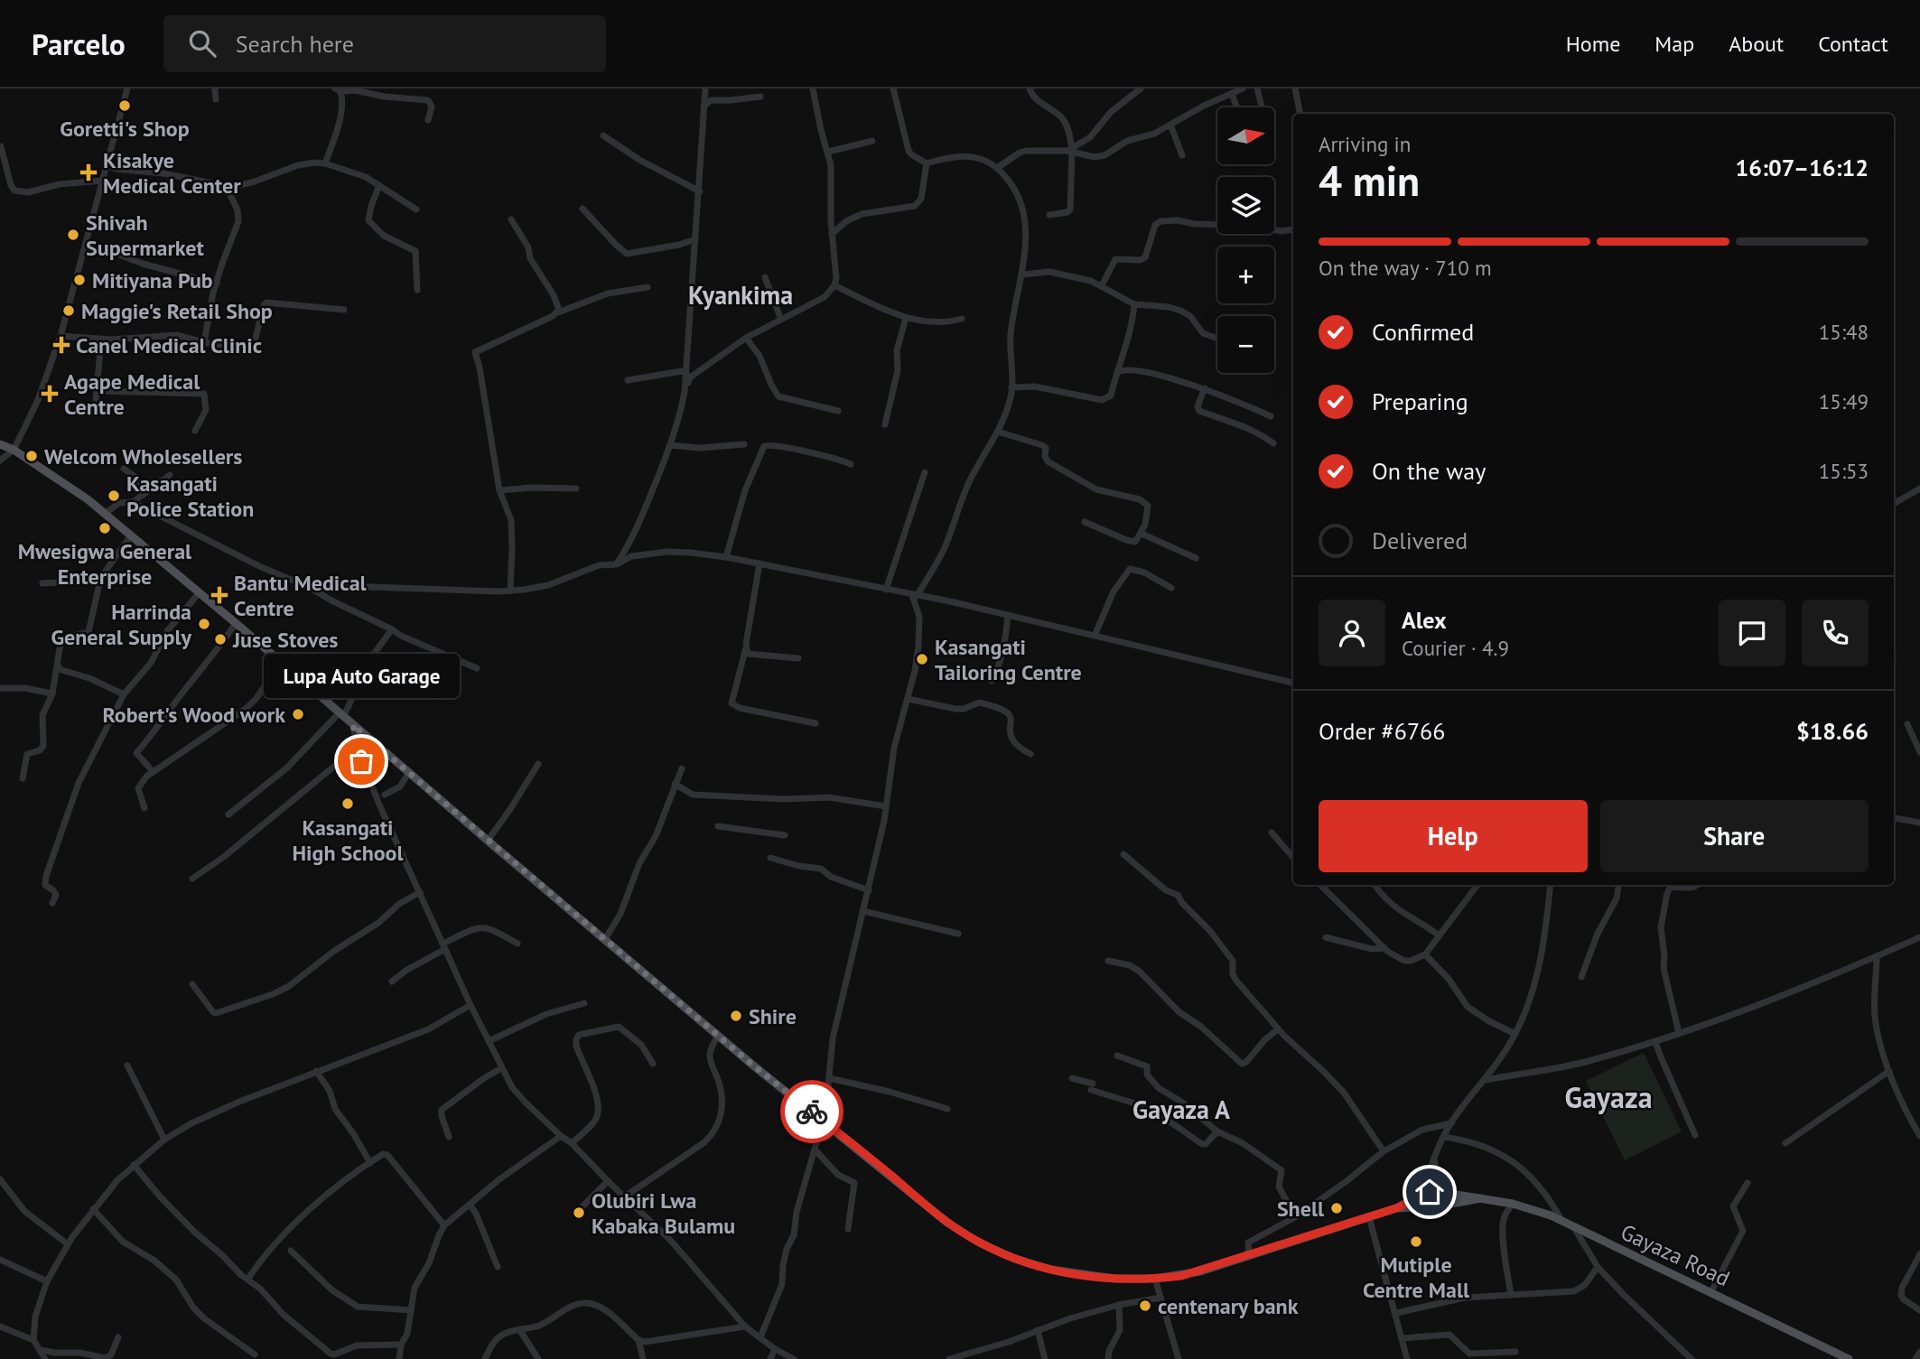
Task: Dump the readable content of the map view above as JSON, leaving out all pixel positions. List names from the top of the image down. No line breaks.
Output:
{"streets":{"main road":["Gayaza Road"]},"districts":["Kyankima","Gayaza","Gayaza A"],"places":{"other":["Goretti's Shop","Shivah Supermarket","Mitiyana Pub","Maggie's Retail Shop","Welcom Wholesellers","Kasangati Police Station","Mwesigwa General Enterprise","Harrinda General Supply","Juse Stoves","Kasangati Tailoring Centre","Robert's Wood work","Lupa Auto Garage","Kasangati High School","Shire","Shell","Olubiri Lwa Kabaka Bulamu","Mutiple Centre Mall","centenary bank"],"health":["Kisakye Medical Center","Canel Medical Clinic","Agape Medical Centre","Bantu Medical Centre"]},"north":"right","page":{"header":"Parcelo","search":"Search here","nav":["Home","Map","About","Contact"],"map_buttons":["+","−"],"heading":["4 min","Arriving in","16:07–16:12"],"panel":["Alex","Courier · 4.9","Order #6766","$18.66"],"bar":"On the way · 710 m","list":[["Confirmed","15:48"],["Preparing","15:49"],["On the way","15:53"],"Delivered"],"bubble":"Lupa Auto Garage","buttons":["Help","Share"]}}
